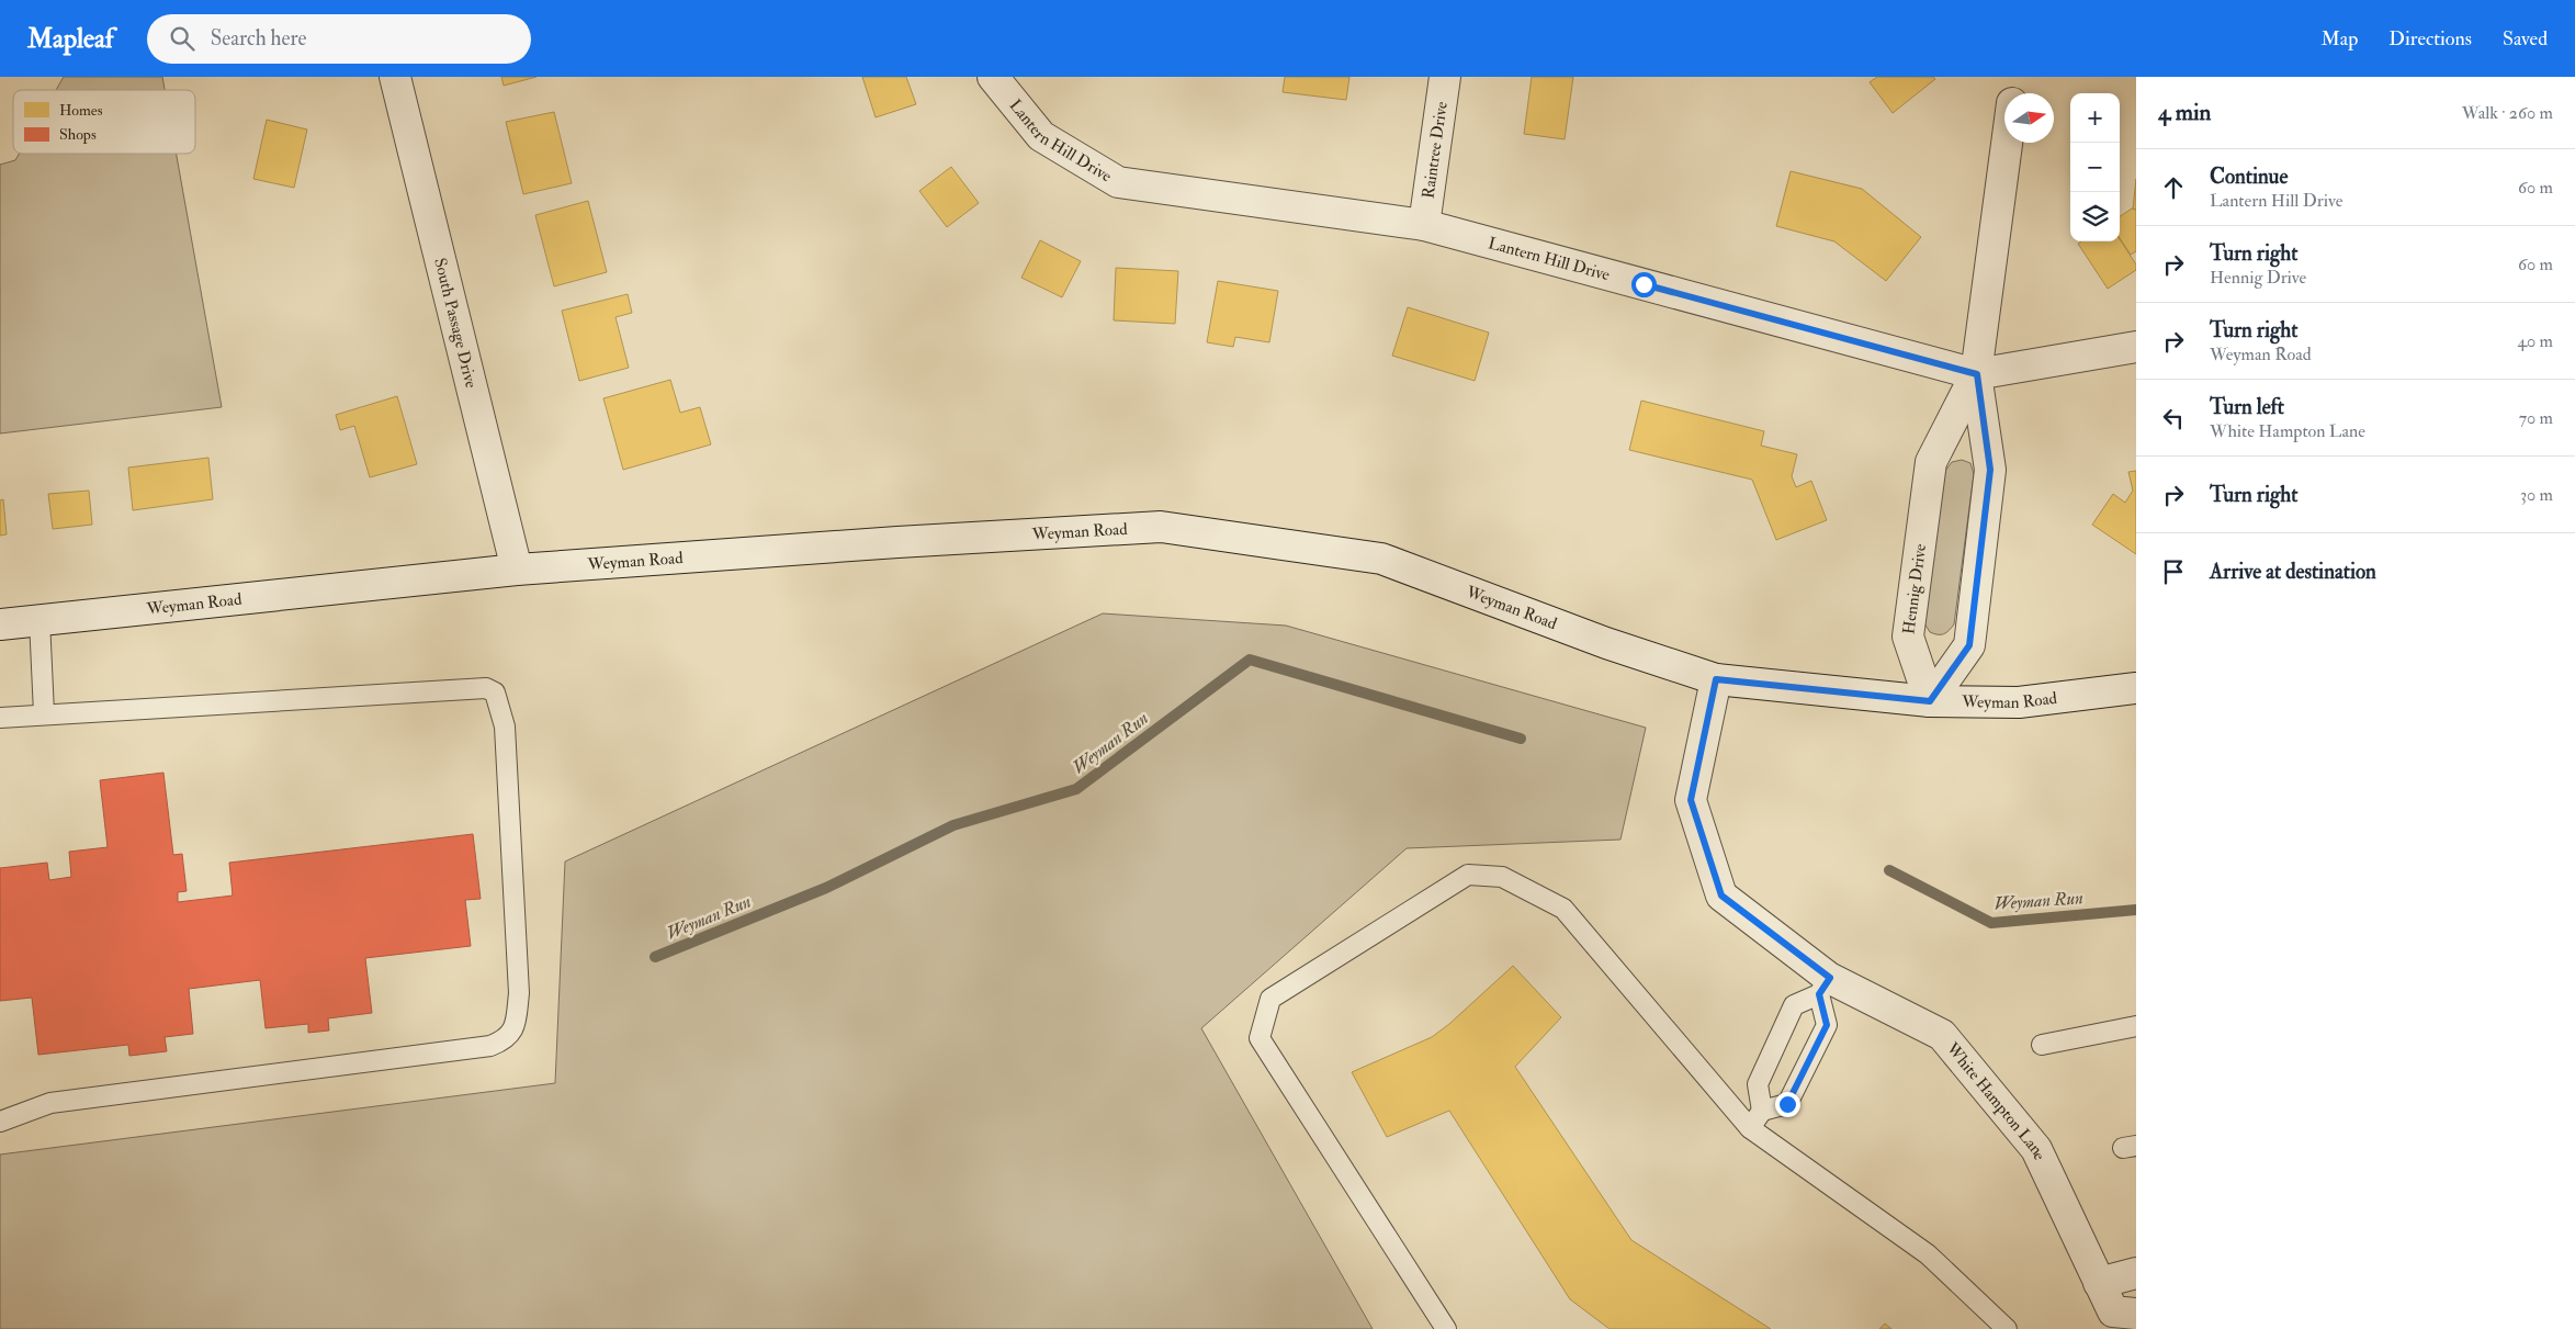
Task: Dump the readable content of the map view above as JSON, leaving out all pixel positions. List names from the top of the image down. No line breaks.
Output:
{"streets":{"street":["Lantern Hill Drive","Raintree Drive","South Passage Drive","Weyman Road","Hennig Drive","White Hampton Lane"]},"crossings":[["Lantern Hill Drive","Raintree Drive"],["Lantern Hill Drive","Hennig Drive"],["South Passage Drive","Weyman Road"],["Weyman Road","Hennig Drive"],["Weyman Road","White Hampton Lane"]],"water":["Weyman Run"],"legend":["Homes","Shops"],"north":"right","page":{"header":"Mapleaf","search":"Search here","nav":["Map","Directions","Saved"],"heading":["4 min","Walk · 260 m"],"map_buttons":["+","−"],"list":[["Continue","Lantern Hill Drive","60 m"],["Turn right","Hennig Drive","60 m"],["Turn right","Weyman Road","40 m"],["Turn left","White Hampton Lane","70 m"],["Turn right","30 m"],"Arrive at destination"]}}
